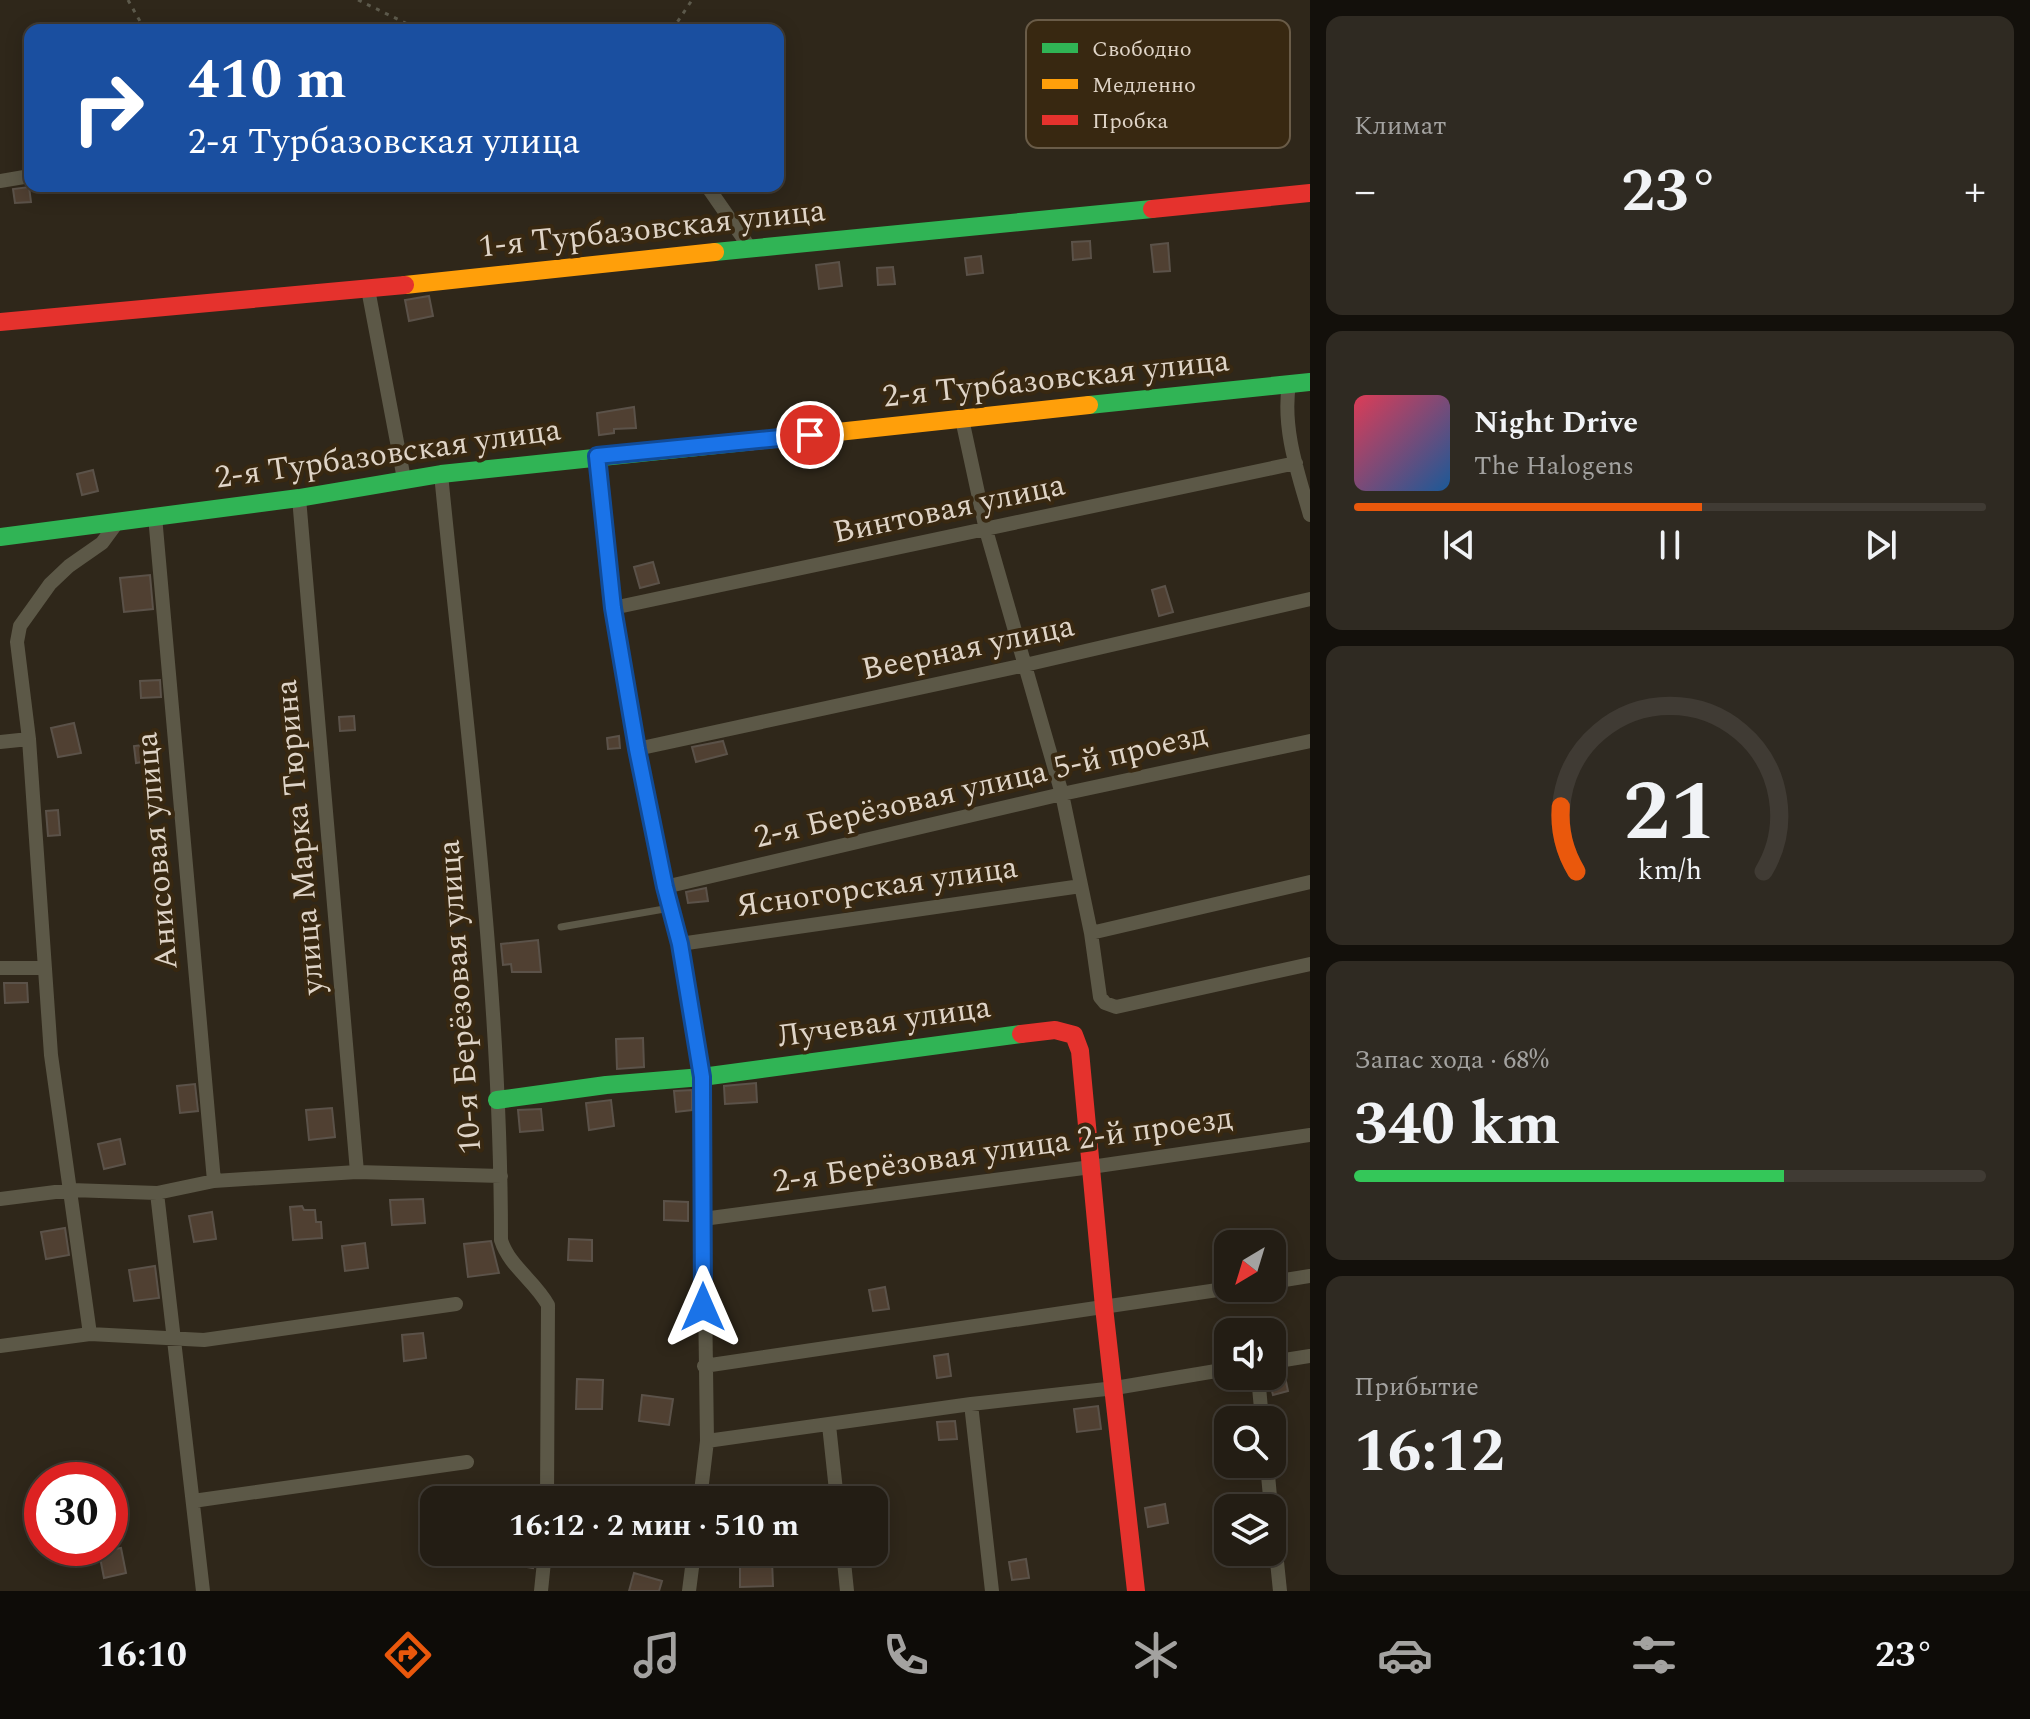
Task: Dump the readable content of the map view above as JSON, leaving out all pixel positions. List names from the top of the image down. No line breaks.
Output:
{"streets":{"street":["1-я Турбазовская улица","2-я Турбазовская улица","Винтовая улица","Веерная улица","2-я Берёзовая улица 5-й проезд","улица Марка Тюрина","Анисовая улица","Ясногорская улица","10-я Берёзовая улица","Лучевая улица","2-я Берёзовая улица 2-й проезд"]},"crossings":[["2-я Турбазовская улица","улица Марка Тюрина"],["2-я Турбазовская улица","Анисовая улица"],["2-я Турбазовская улица","10-я Берёзовая улица"],["10-я Берёзовая улица","Лучевая улица"],["Лучевая улица","2-я Берёзовая улица 2-й проезд"]],"legend":["Свободно","Медленно","Пробка"],"north":"bottom left","page":{"tile":["Климат",["Запас хода · 68%","340 km"],["Прибытие","16:12"]],"turn":["410 m","2-я Турбазовская улица"],"heat":["−","23°","+"],"song":["Night Drive","The Halogens"],"limit":"30","trip":"16:12 · 2 мин · 510 m","tabs":["16:10","23°"],"gauge":["21","km/h"]}}
